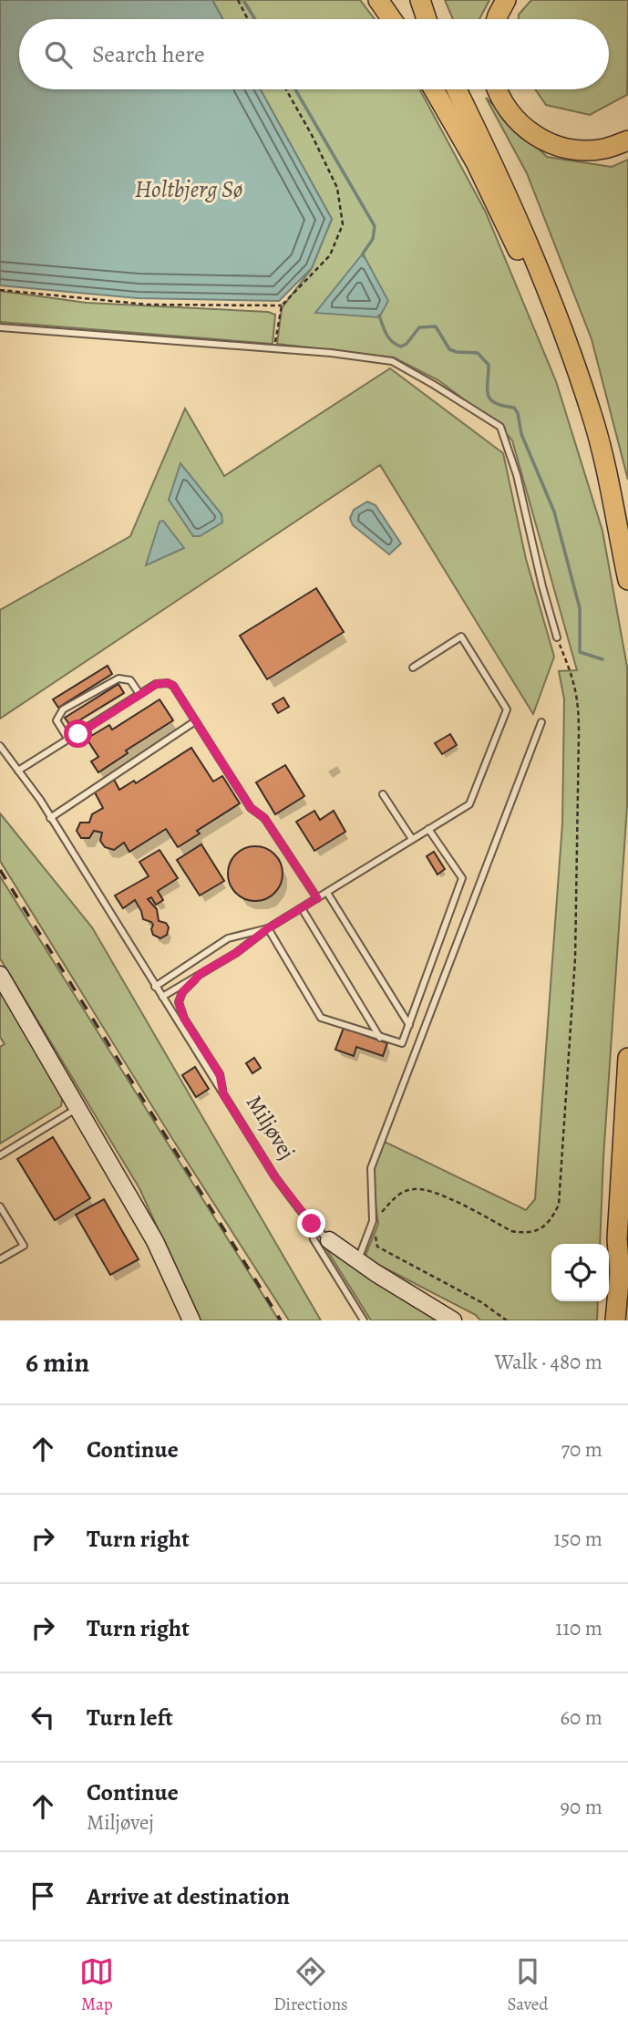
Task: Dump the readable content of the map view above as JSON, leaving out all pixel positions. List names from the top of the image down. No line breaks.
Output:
{"streets":{"street":["Miljøvej"]},"water":["Holtbjerg Sø"],"page":{"search":"Search here","heading":["6 min","Walk · 480 m"],"list":[["Continue","70 m"],["Turn right","150 m"],["Turn right","110 m"],["Turn left","60 m"],["Continue","Miljøvej","90 m"],"Arrive at destination"],"nav":["Map","Directions","Saved"]}}
